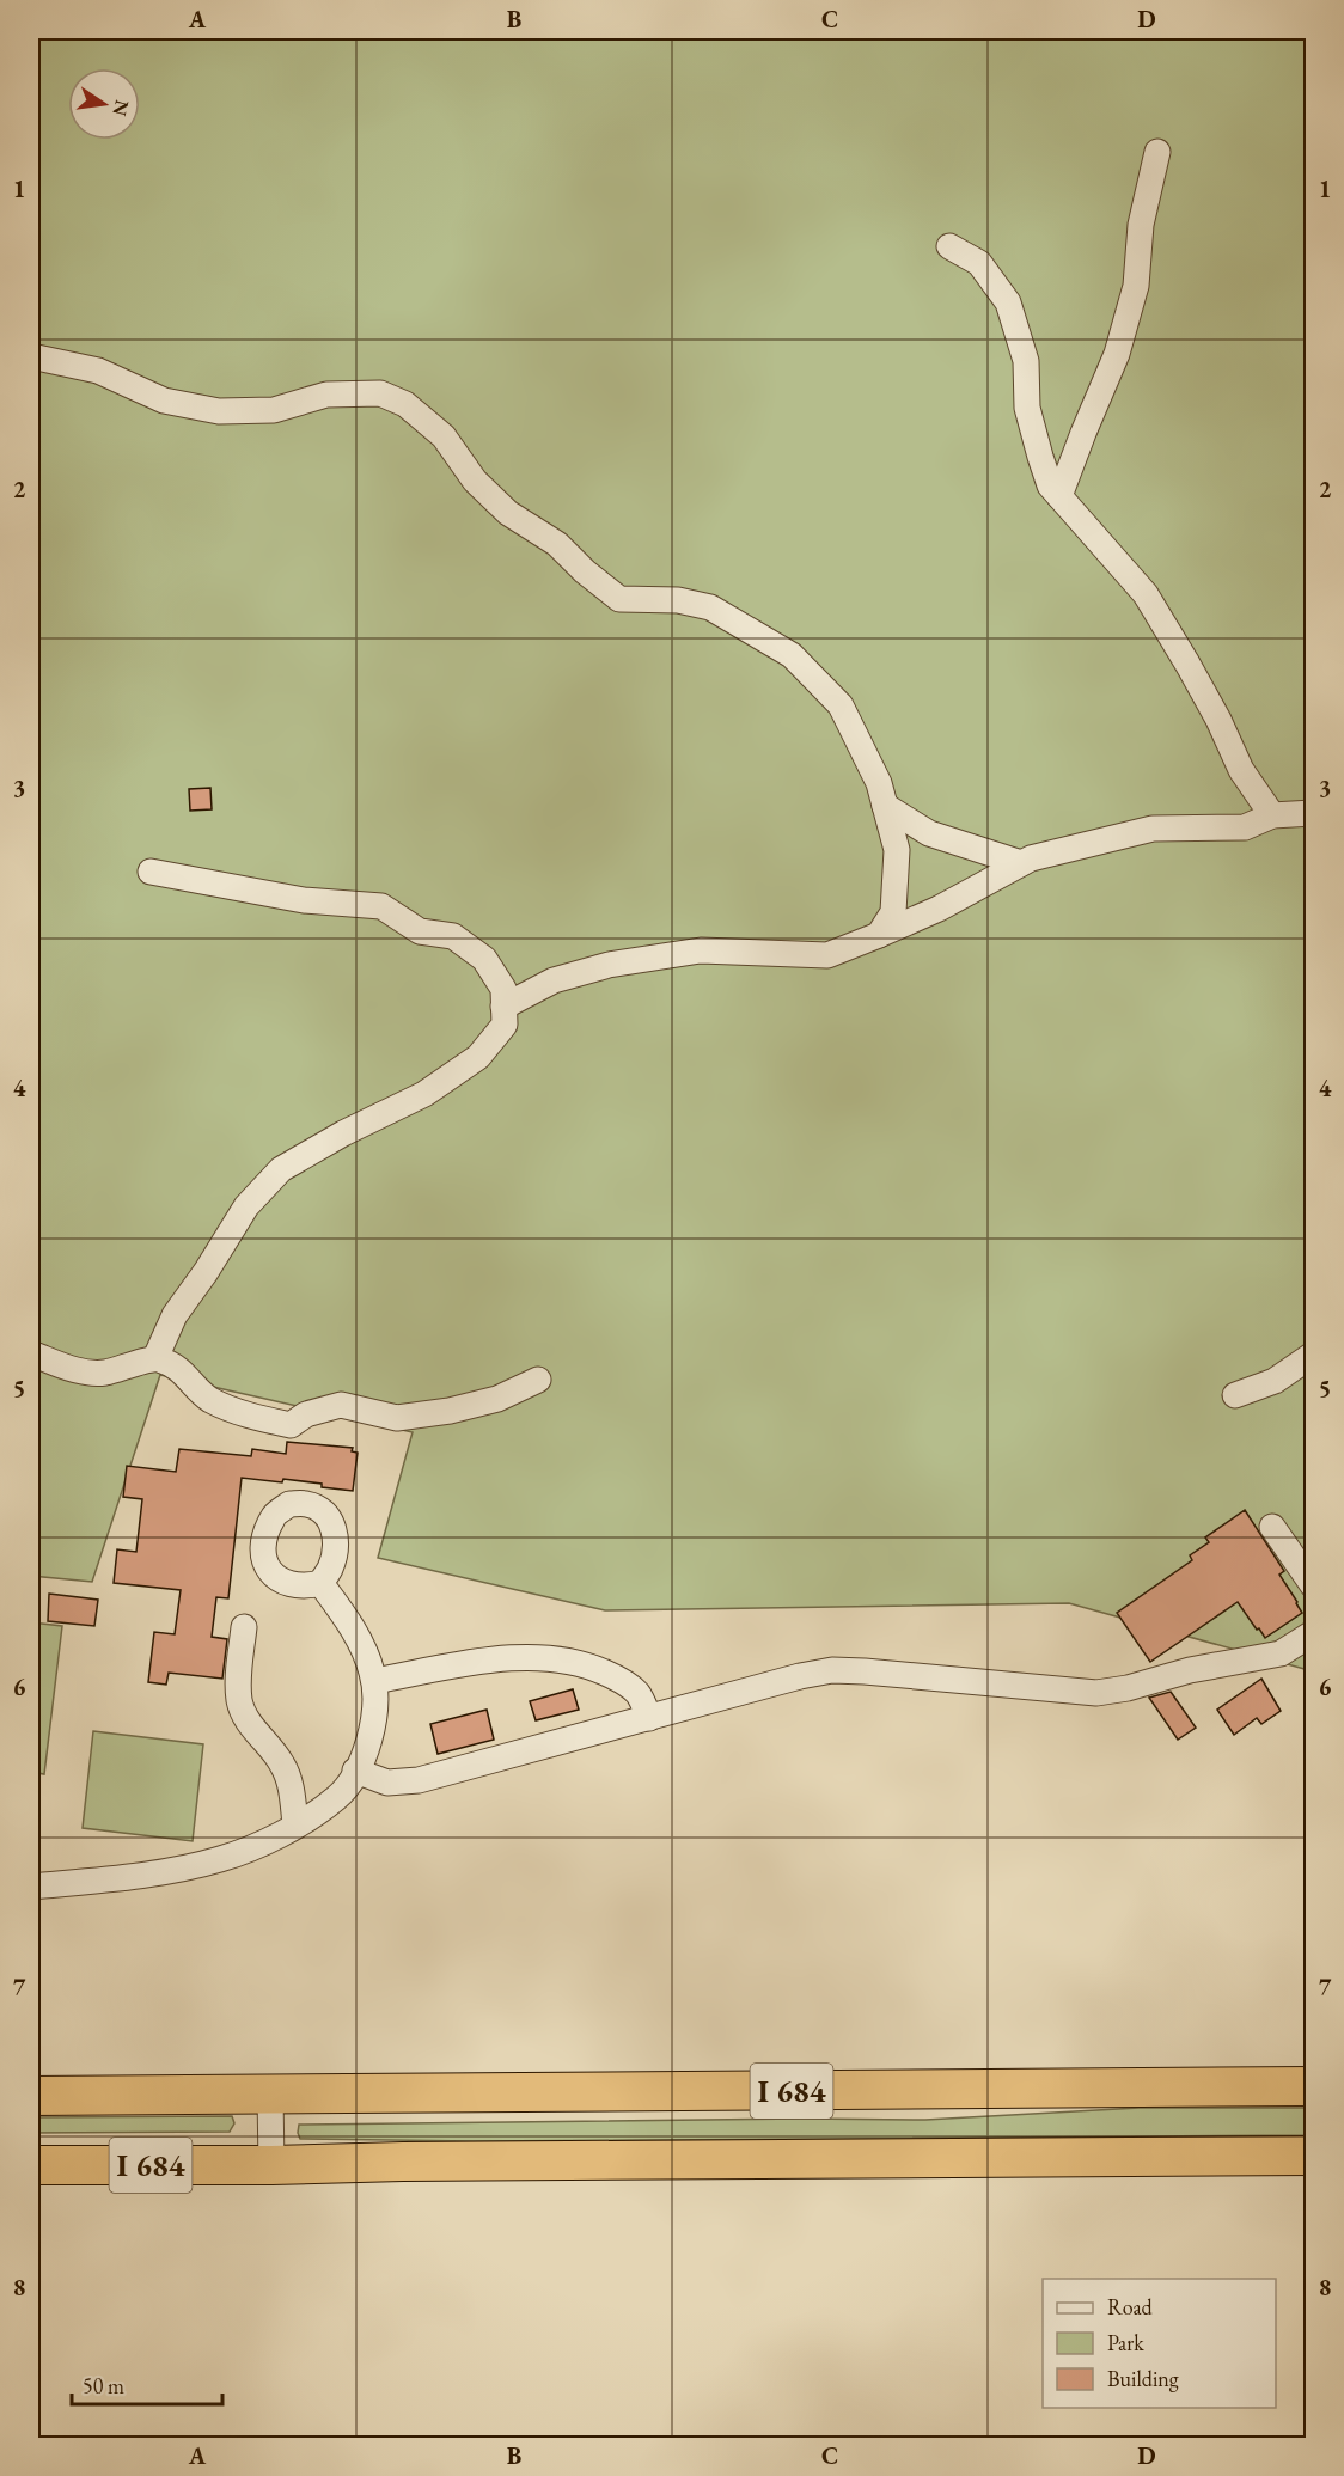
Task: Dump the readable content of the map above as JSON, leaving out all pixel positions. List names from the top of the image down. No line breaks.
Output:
{"streets":{"highway":["I 684"]},"legend":["Road","Park","Building"],"scale_bar":"50 m","north":"right","grid":{"columns":["A","B","C","D"],"rows":["1","2","3","4","5","6","7","8"]}}
